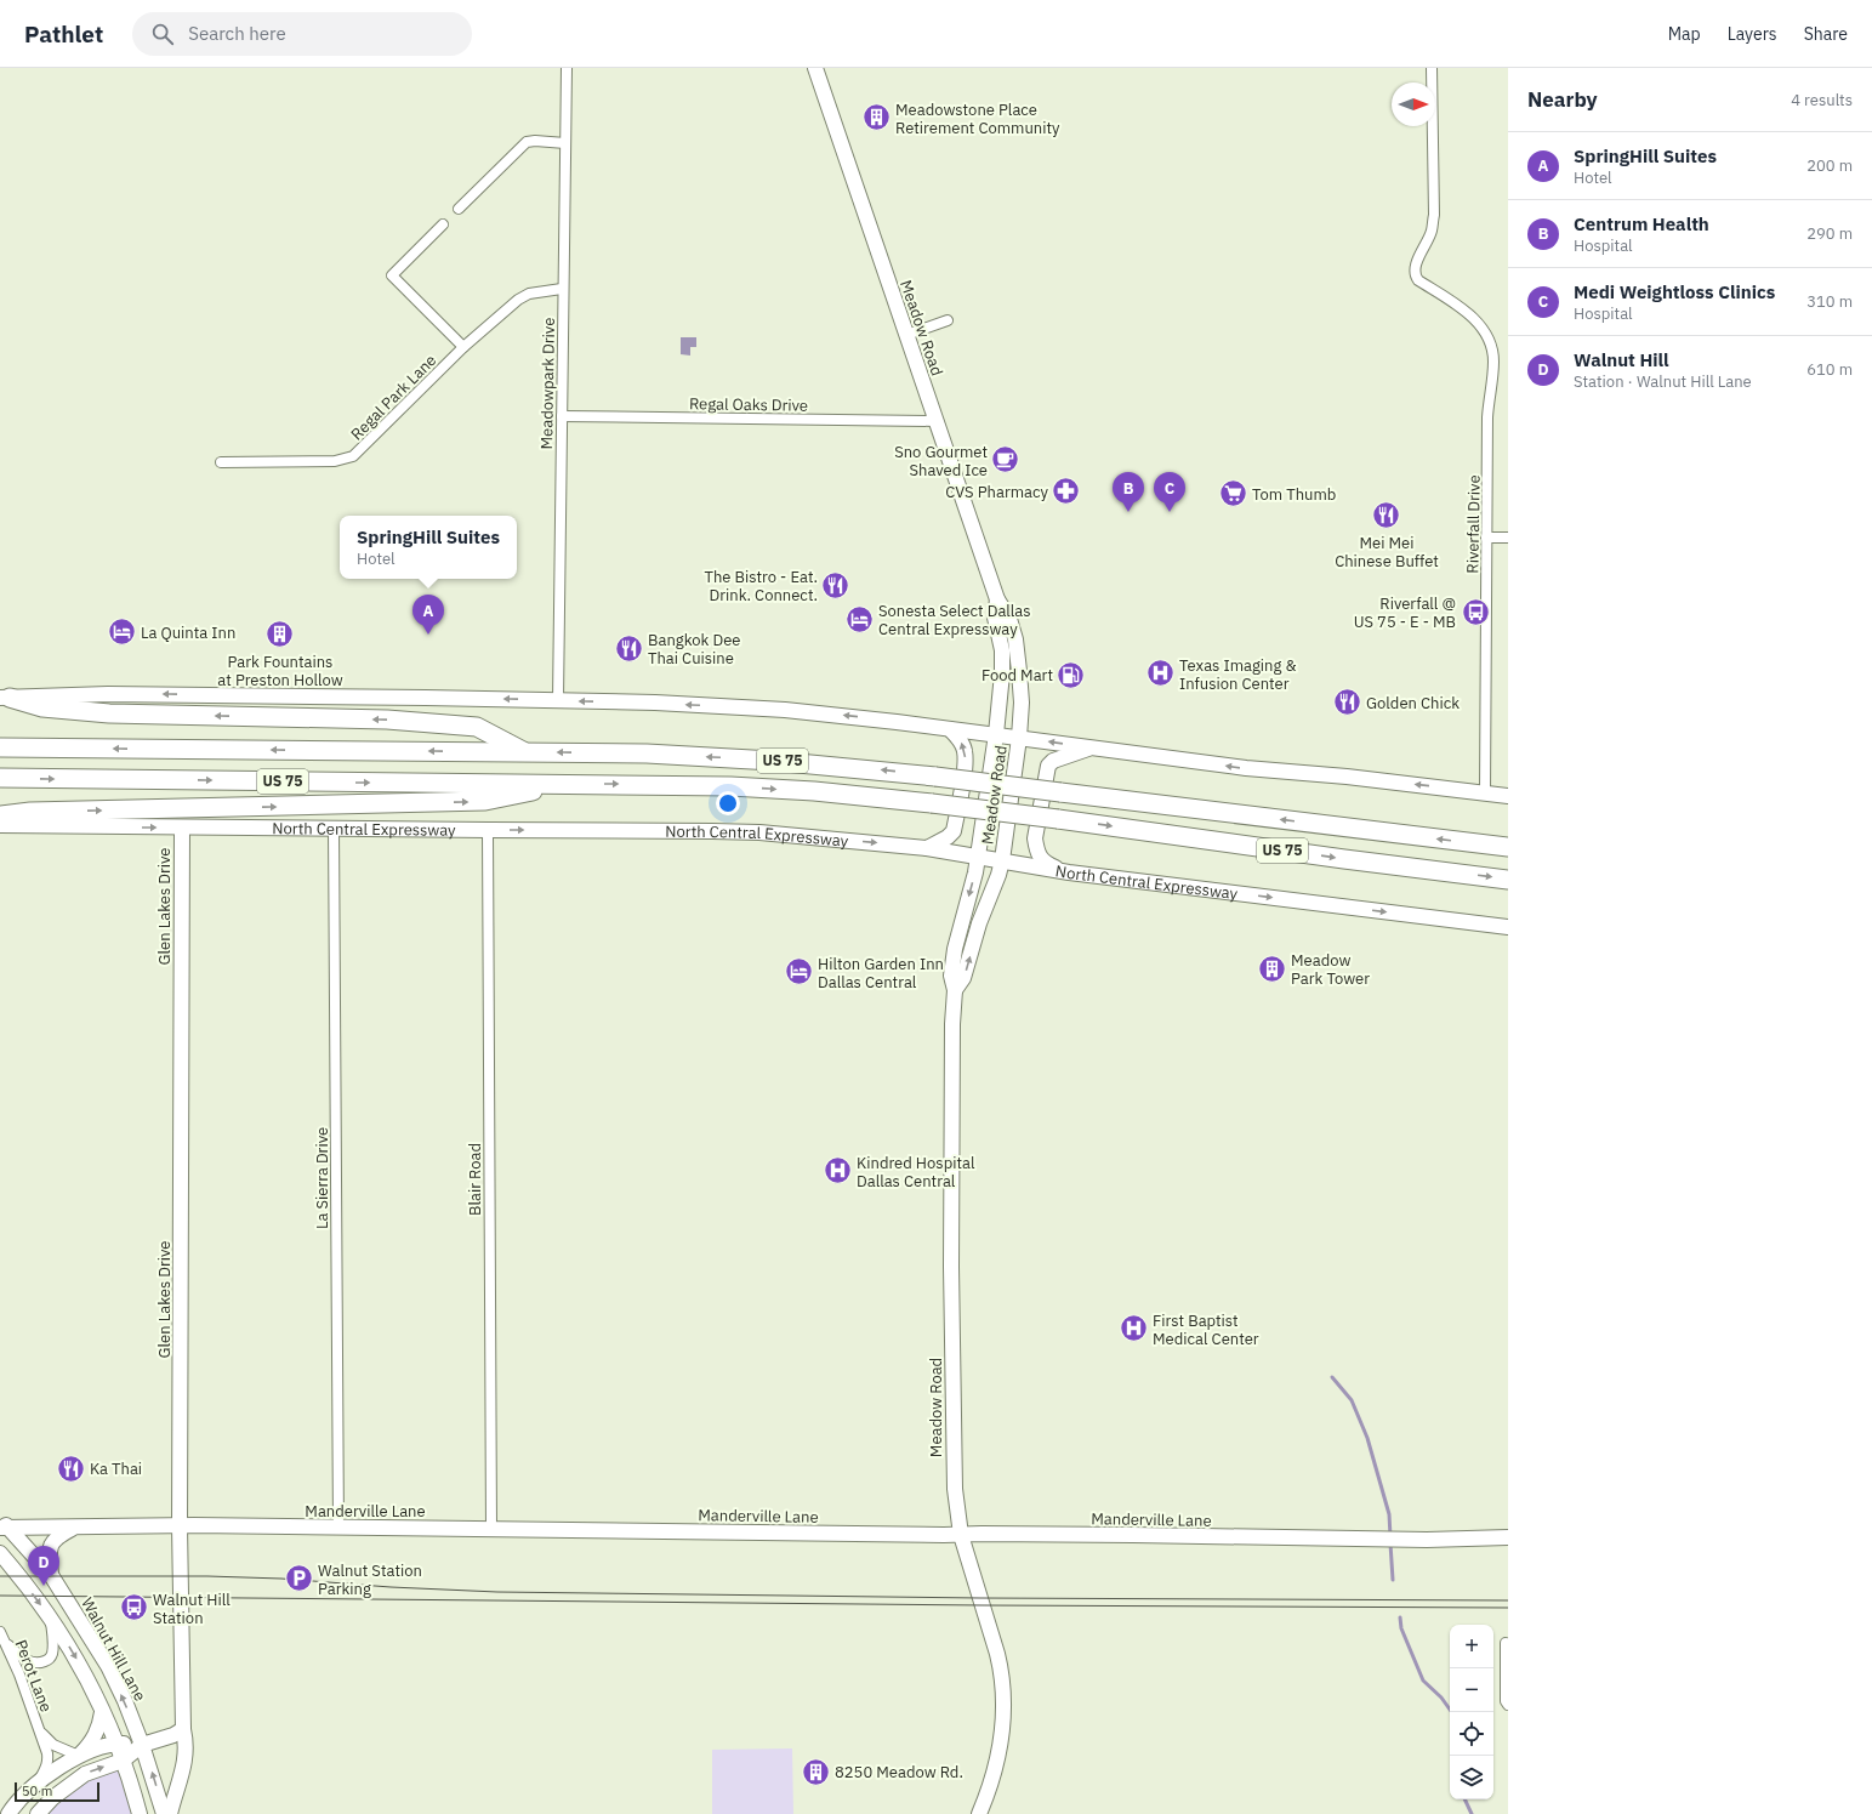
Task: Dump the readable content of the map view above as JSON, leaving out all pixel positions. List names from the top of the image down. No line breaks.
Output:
{"streets":{"highway":["US 75"],"street":["Meadow Road","Meadowpark Drive","Regal Park Lane","Regal Oaks Drive","Riverfall Drive","North Central Expressway","Glen Lakes Drive","La Sierra Drive","Blair Road","Manderville Lane","Walnut Hill Lane","Perot Lane"]},"crossings":[["Meadow Road","Regal Oaks Drive"],["Meadow Road","North Central Expressway"],["Meadow Road","Manderville Lane"],["Meadowpark Drive","Regal Park Lane"],["Meadowpark Drive","Regal Oaks Drive"],["North Central Expressway","Glen Lakes Drive"],["North Central Expressway","La Sierra Drive"],["North Central Expressway","Blair Road"],["Glen Lakes Drive","Manderville Lane"],["La Sierra Drive","Manderville Lane"],["Blair Road","Manderville Lane"],["Manderville Lane","Walnut Hill Lane"]],"places":{"building":["Meadowstone Place Retirement Community","Park Fountains at Preston Hollow","Meadow Park Tower","8250 Meadow Rd."],"cafe":["Sno Gourmet Shaved Ice"],"pharmacy":["CVS Pharmacy"],"supermarket":["Tom Thumb"],"restaurant":["Mei Mei Chinese Buffet","The Bistro - Eat. Drink. Connect.","Bangkok Dee Thai Cuisine","Golden Chick","Ka Thai"],"bus stop":["Riverfall @ US 75 - E - MB","Walnut Hill Station"],"hotel":["Sonesta Select Dallas Central Expressway","La Quinta Inn","Hilton Garden Inn Dallas Central"],"hospital":["Texas Imaging & Infusion Center","Kindred Hospital Dallas Central","First Baptist Medical Center"],"fuel station":["Food Mart"],"parking":["Walnut Station Parking"]},"scale_bar":"50 m","north":"right","page":{"header":"Pathlet","search":"Search here","nav":["Map","Layers","Share"],"heading":["Nearby","4 results"],"list":[{"mark":"A","name":"SpringHill Suites","note":"Hotel","value":"200 m"},{"mark":"B","name":"Centrum Health","note":"Hospital","value":"290 m"},{"mark":"C","name":"Medi Weightloss Clinics","note":"Hospital","value":"310 m"},{"mark":"D","name":"Walnut Hill","note":"Station · Walnut Hill Lane","value":"610 m"}],"pins":["B","C","A","D"],"popup":["SpringHill Suites","Hotel"],"map_buttons":["+","−"],"scale":"50 m"}}
